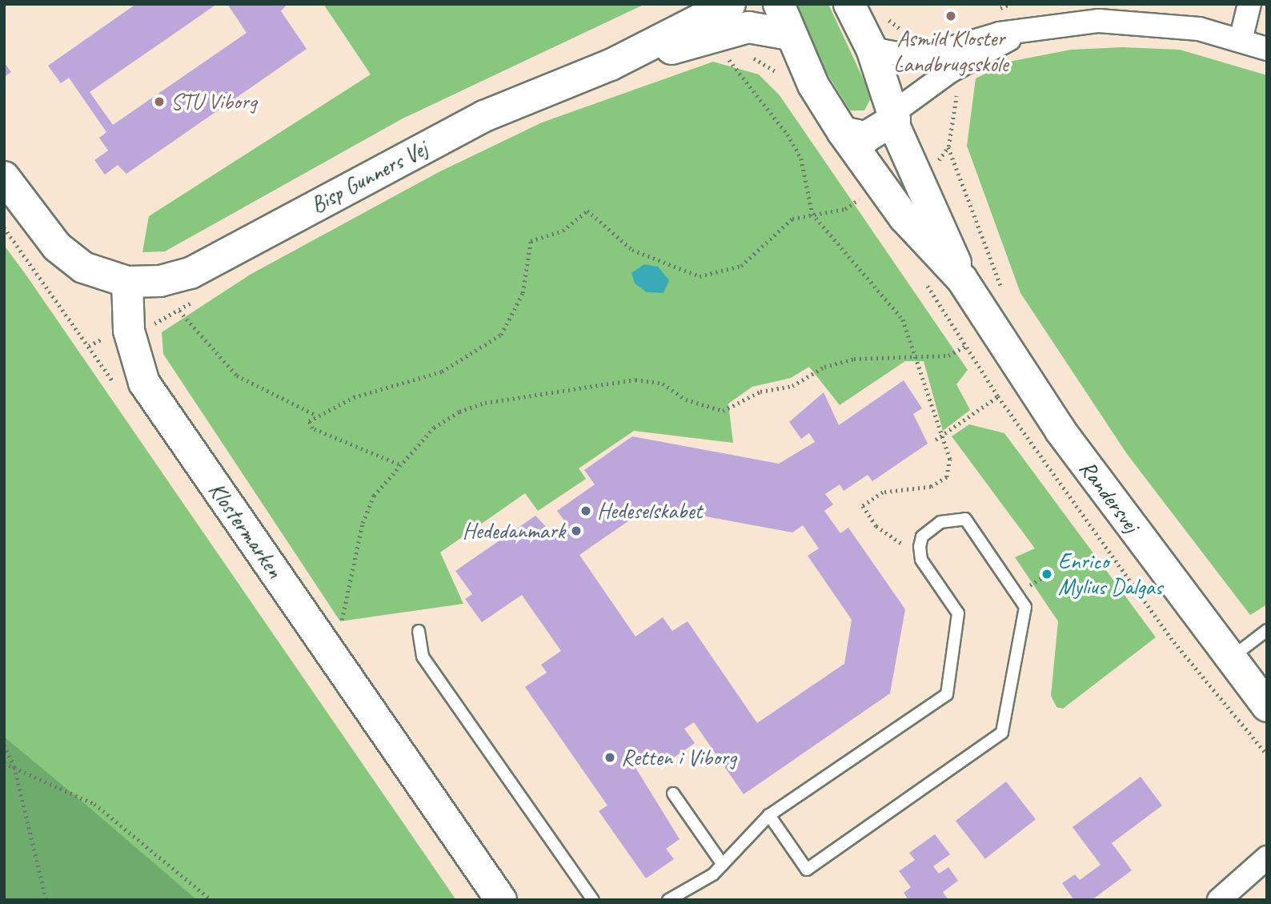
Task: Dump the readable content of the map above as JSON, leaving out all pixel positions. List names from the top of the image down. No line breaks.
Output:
{"streets":{"street":["Bisp Gunners Vej","Randersvej","Klostermarken"]},"crossings":[["Bisp Gunners Vej","Randersvej"],["Bisp Gunners Vej","Klostermarken"]],"places":["Asmild Kloster Landbrugsskole","STU Viborg","Hedeselskabet","Hededanmark","Enrico Mylius Dalgas","Retten i Viborg"]}
